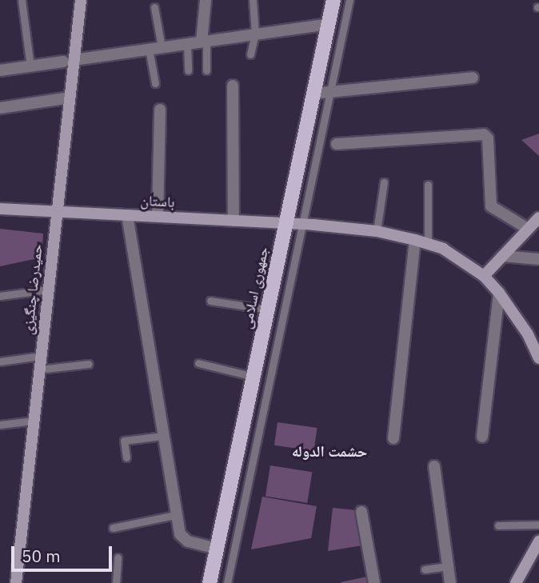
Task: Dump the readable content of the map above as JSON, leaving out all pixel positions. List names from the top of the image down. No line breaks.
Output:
{"streets":{"main road":["جمهوری اسلامی"],"street":["باستان","حمیدرضا چنگیزی"]},"crossings":[["باستان","جمهوری اسلامی"],["باستان","حمیدرضا چنگیزی"]],"districts":["حشمت الدوله"],"scale_bar":"50 m"}
